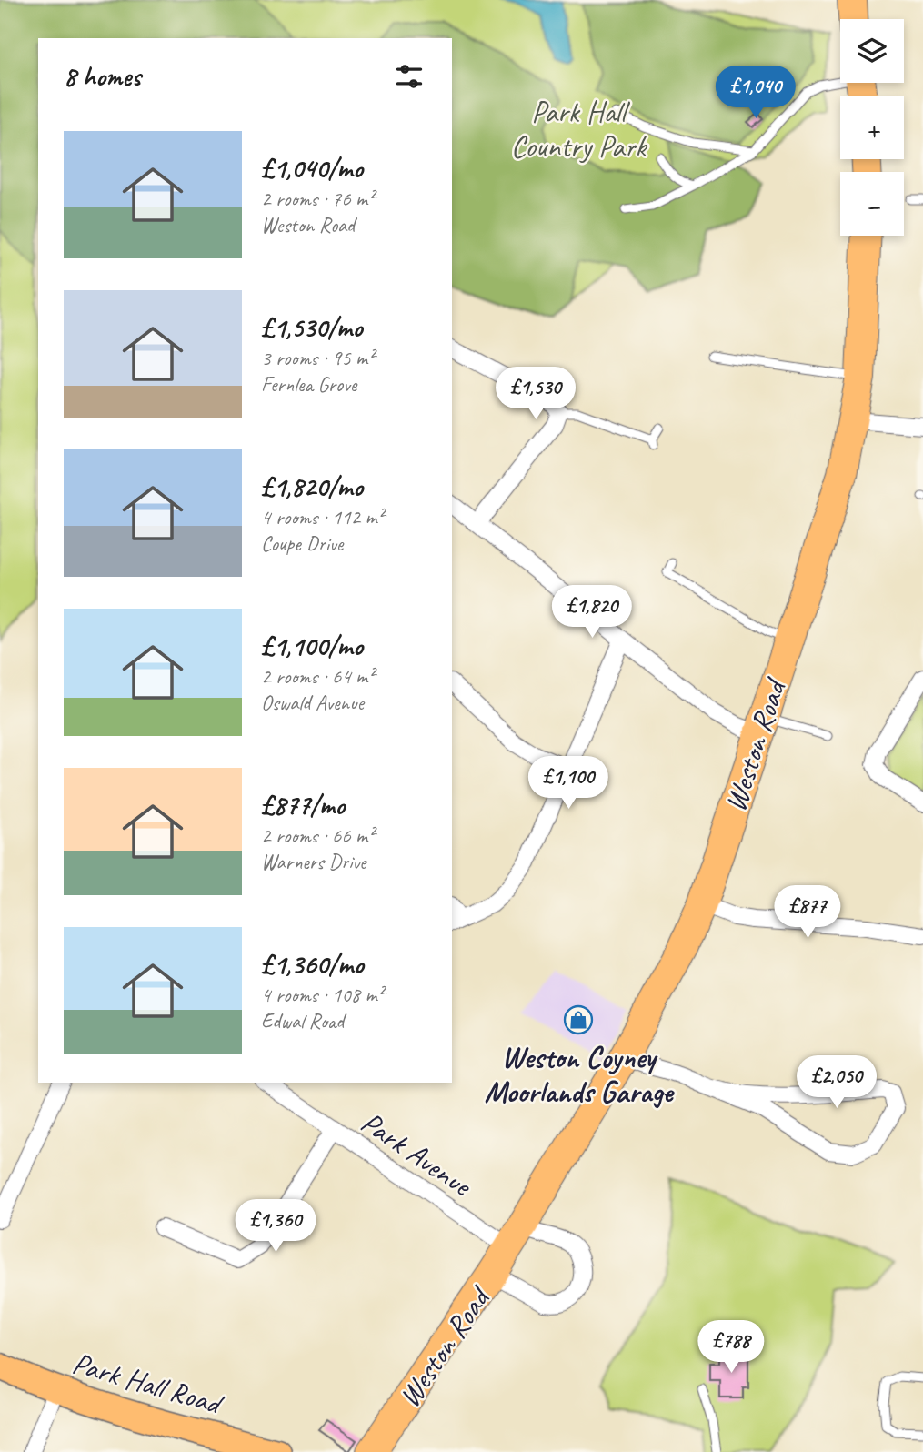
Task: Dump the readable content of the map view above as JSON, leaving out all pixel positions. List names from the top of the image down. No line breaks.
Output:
{"streets":{"highway":["Weston Road"],"main road":["Park Hall Road"],"street":["Park Avenue"]},"crossings":[["Weston Road","Park Avenue"]],"parks":["Park Hall Country Park"],"places":{"shop":["Weston Coyney Moorlands Garage"]},"page":{"map_buttons":["+","−"],"heading":"8 homes","price":["£1,040","£1,530","£1,820","£1,100","£877","£2,050","£1,360","£788"],"list":[{"name":"£1,040/mo","note":"2 rooms · 76 m² · Weston Road"},{"name":"£1,530/mo","note":"3 rooms · 95 m² · Fernlea Grove"},{"name":"£1,820/mo","note":"4 rooms · 112 m² · Coupe Drive"},{"name":"£1,100/mo","note":"2 rooms · 64 m² · Oswald Avenue"},{"name":"£877/mo","note":"2 rooms · 66 m² · Warners Drive"},{"name":"£1,360/mo","note":"4 rooms · 108 m² · Edwal Road"}]}}
